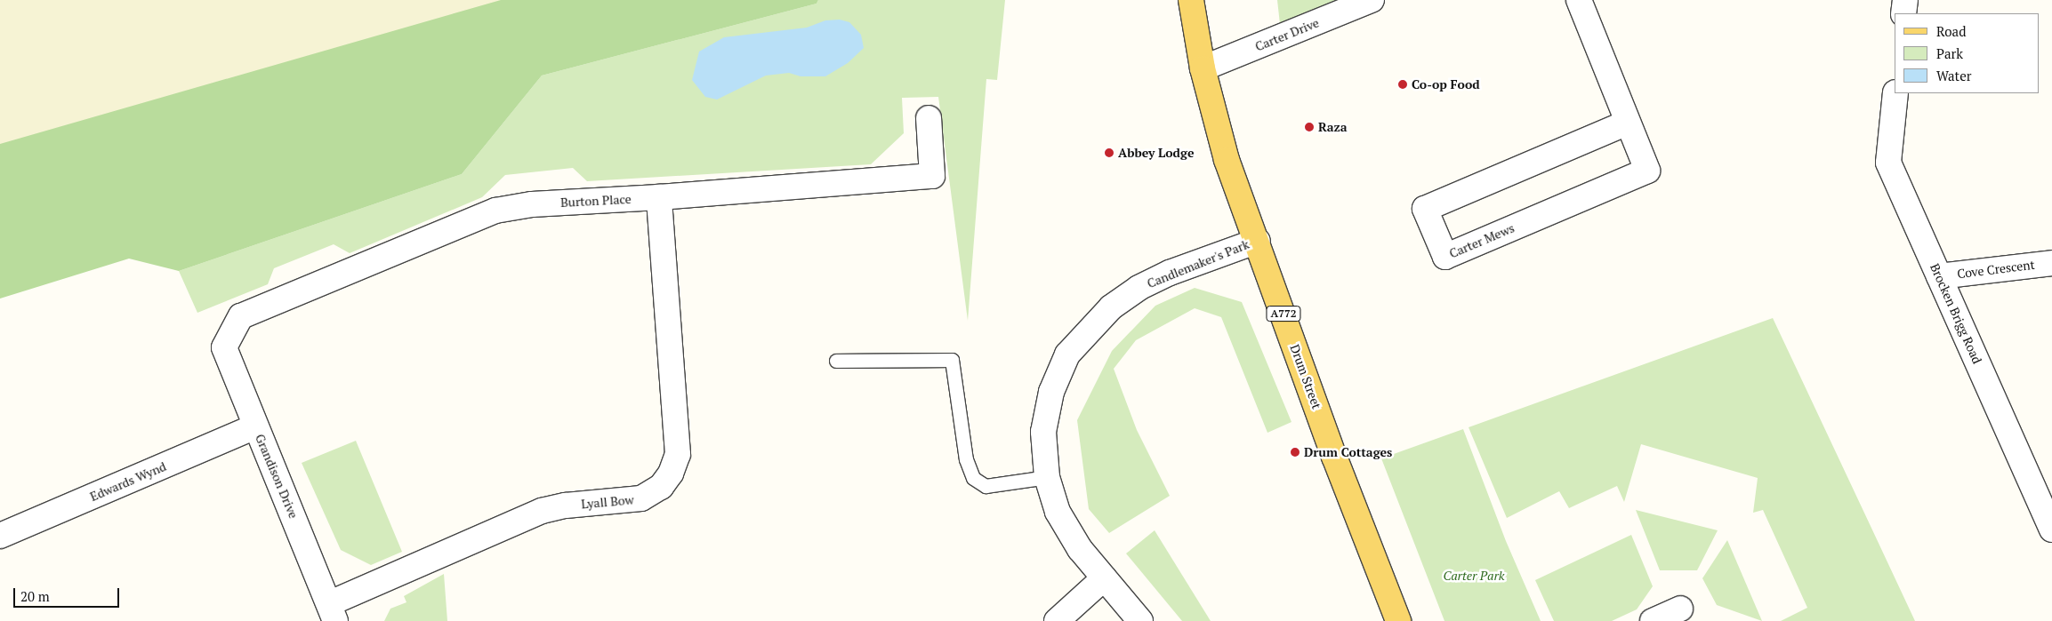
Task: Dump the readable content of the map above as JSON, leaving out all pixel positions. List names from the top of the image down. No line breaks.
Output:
{"streets":{"main road":["A772","Drum Street"],"street":["Carter Drive","Burton Place","Carter Mews","Candlemaker's Park","Cove Crescent","Brocken Brigg Road","Grandison Drive","Edwards Wynd","Lyall Bow"]},"crossings":[["Carter Drive","Drum Street"],["Burton Place","Grandison Drive"],["Burton Place","Lyall Bow"],["Candlemaker's Park","Drum Street"],["Cove Crescent","Brocken Brigg Road"],["Grandison Drive","Edwards Wynd"],["Grandison Drive","Lyall Bow"]],"parks":["Carter Park"],"places":["Co-op Food","Raza","Abbey Lodge","Drum Cottages"],"legend":["Road","Park","Water"],"scale_bar":"20 m"}
